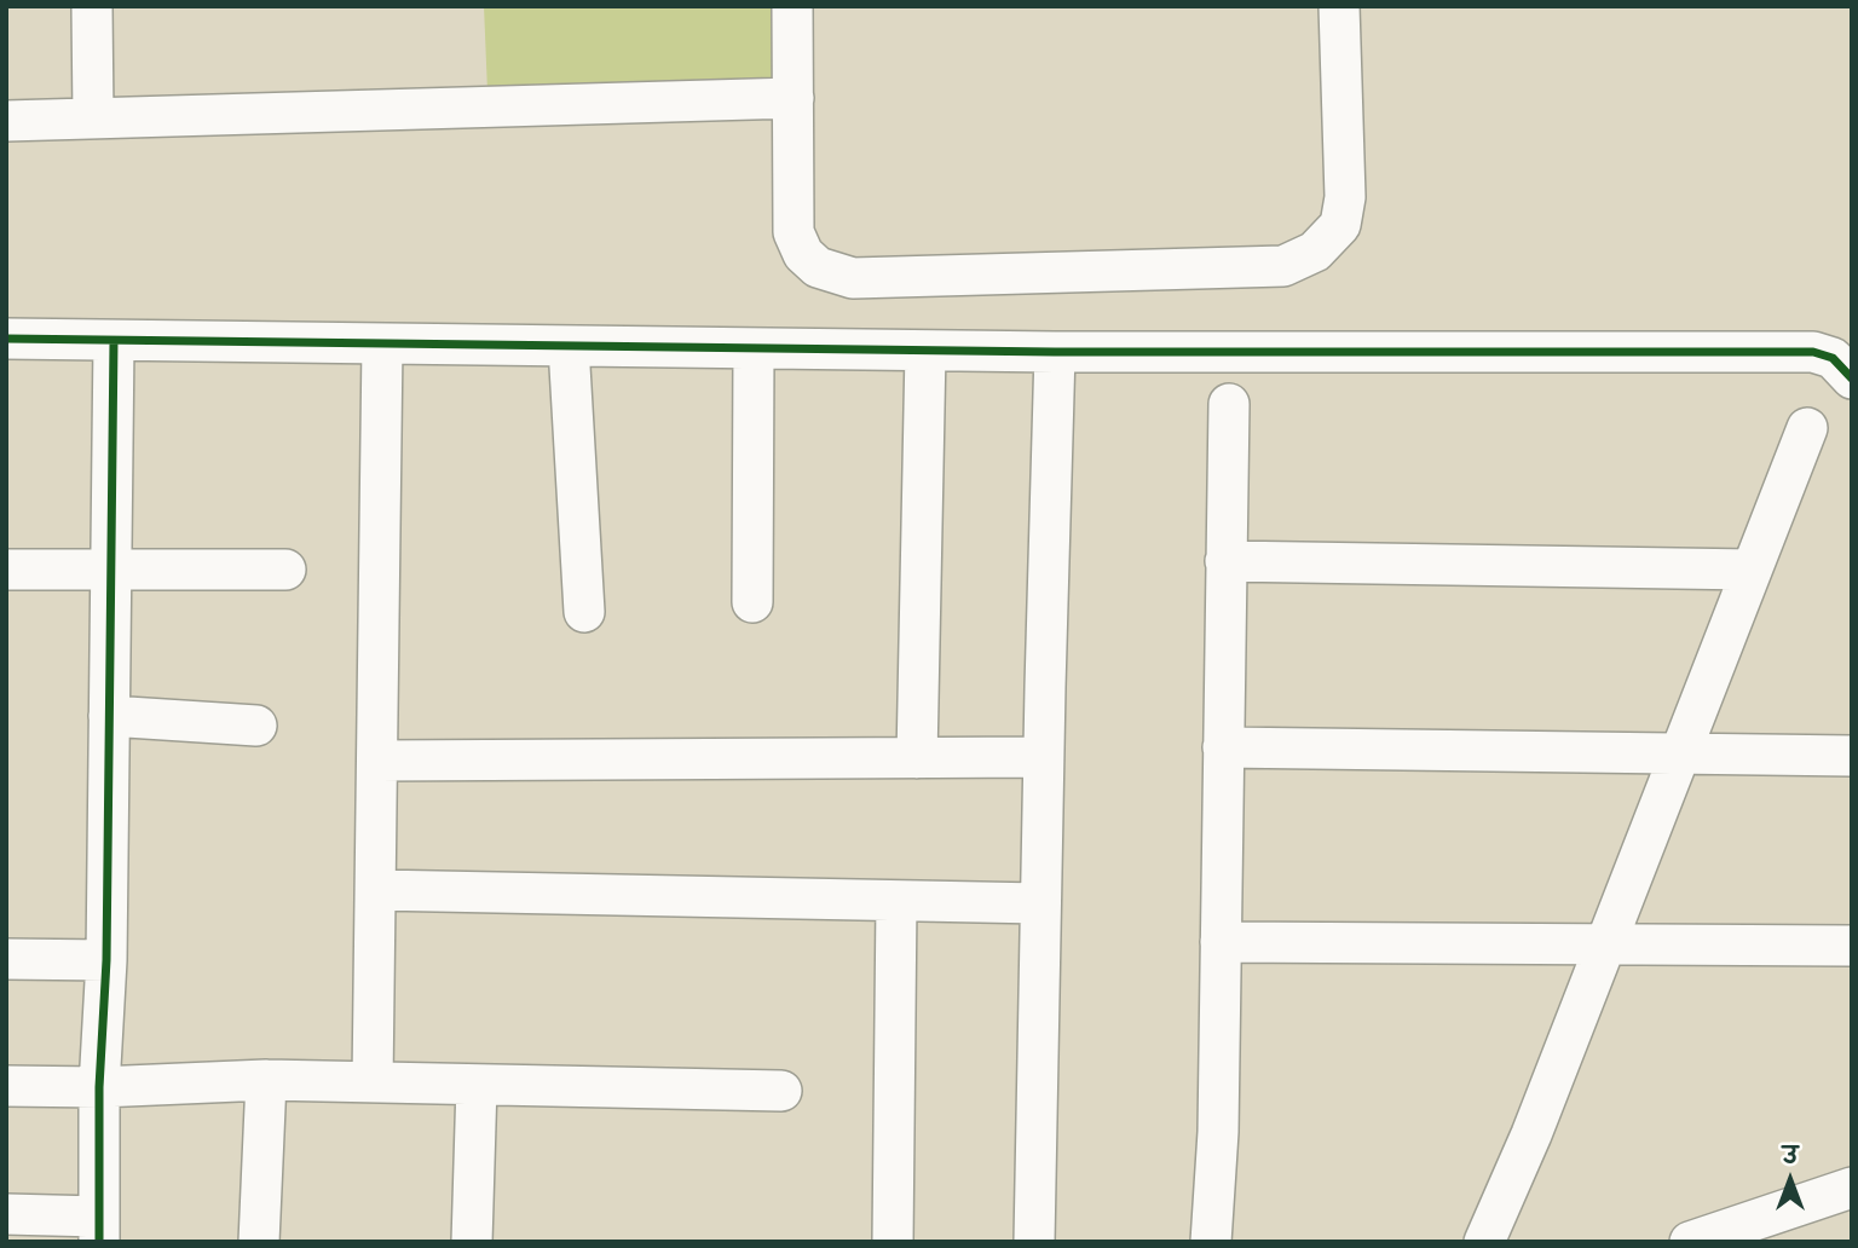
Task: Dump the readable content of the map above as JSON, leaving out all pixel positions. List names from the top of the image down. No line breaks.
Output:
{"north":"top"}
